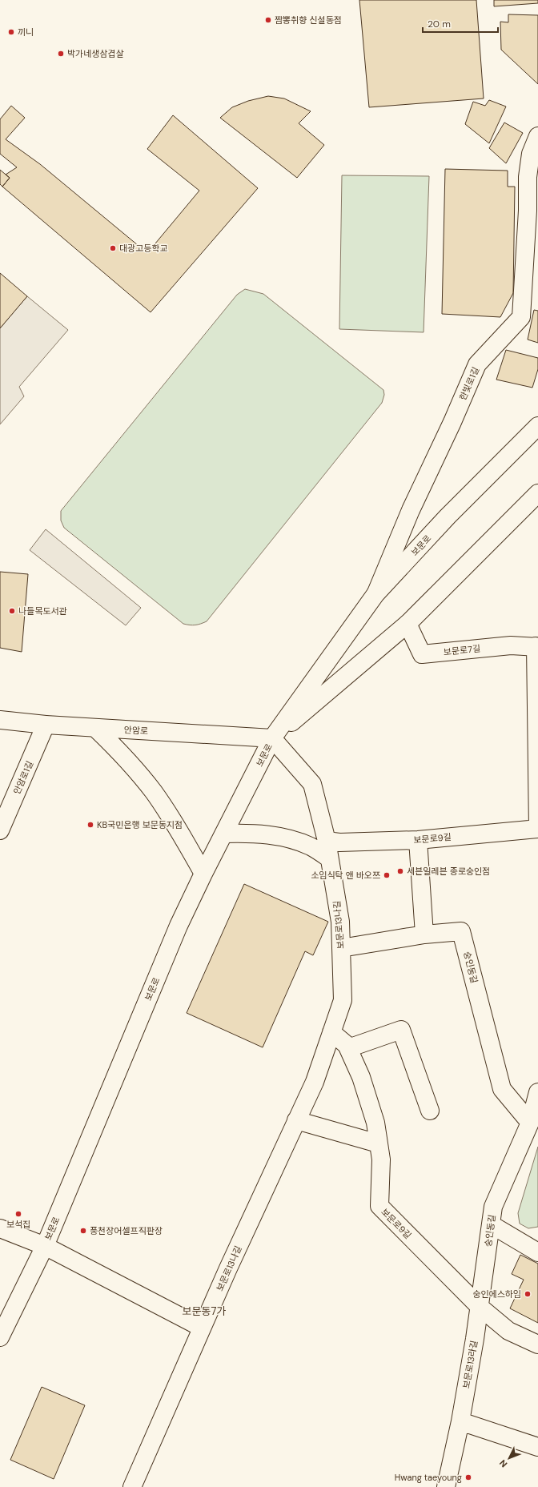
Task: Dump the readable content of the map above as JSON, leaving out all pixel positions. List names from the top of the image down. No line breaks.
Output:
{"streets":{"street":["한빛로1길","보문로","보문로7길","안암로","안암로1길","보문로9길","보문로13나길","숭인동길","보문로13라길"]},"crossings":[["한빛로1길","보문로"],["보문로","보문로7길"],["보문로","안암로"],["보문로","보문로13나길"],["보문로7길","보문로9길"],["안암로","안암로1길"],["안암로","보문로13나길"],["보문로9길","보문로13나길"],["보문로9길","숭인동길"],["보문로9길","보문로13라길"],["숭인동길","보문로13라길"]],"districts":["보문동7가"],"places":["짬뽕취향 신설동점","끼니","박가네생삼겹살","대광고등학교","나들목도서관","KB국민은행 보문동지점","세븐일레븐 종로숭인점","소임식탁 앤 바오쯔","보석집","풍천장어셀프직판장","숭인에스하임","Hwang taeyoung"],"scale_bar":"20 m","north":"bottom left"}
